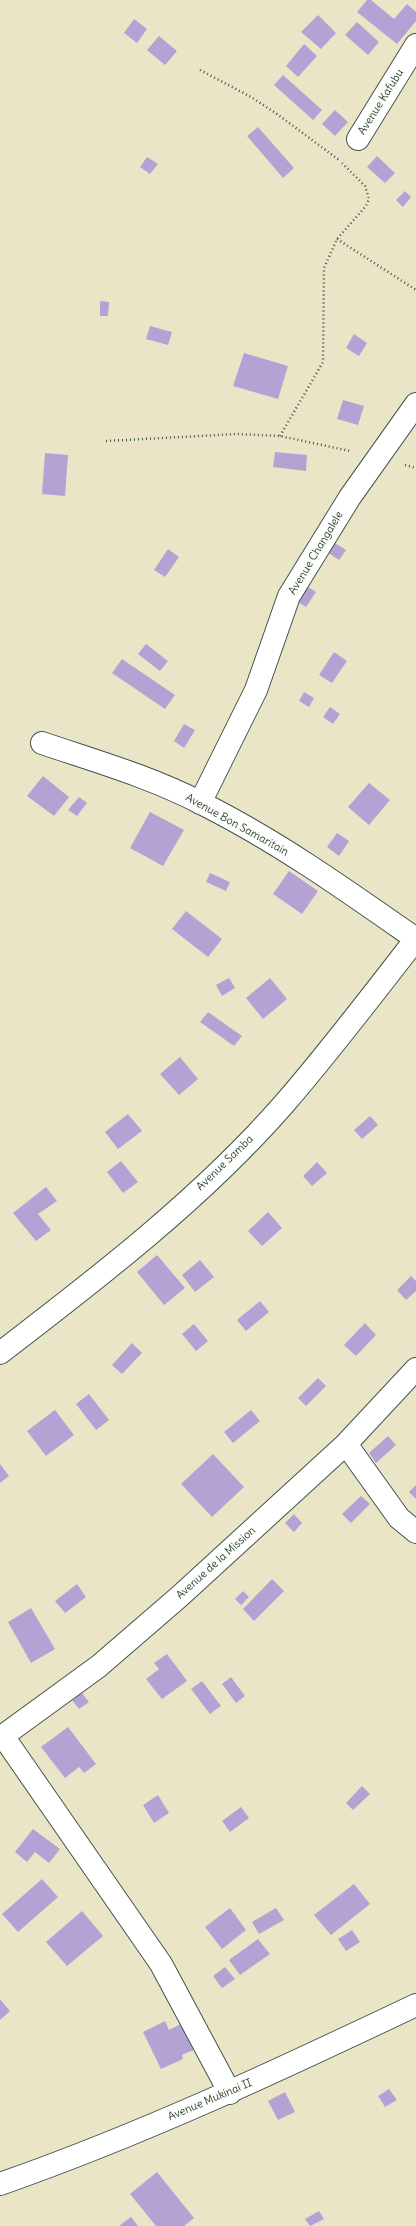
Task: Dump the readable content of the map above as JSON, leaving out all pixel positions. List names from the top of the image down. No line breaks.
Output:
{"streets":{"street":["Avenue Kafubu","Avenue Changalele","Avenue Bon Samaritain","Avenue Samba","Avenue de la Mission","Avenue Mukinai II"]},"crossings":[["Avenue Changalele","Avenue Bon Samaritain"],["Avenue Bon Samaritain","Avenue Samba"]]}
